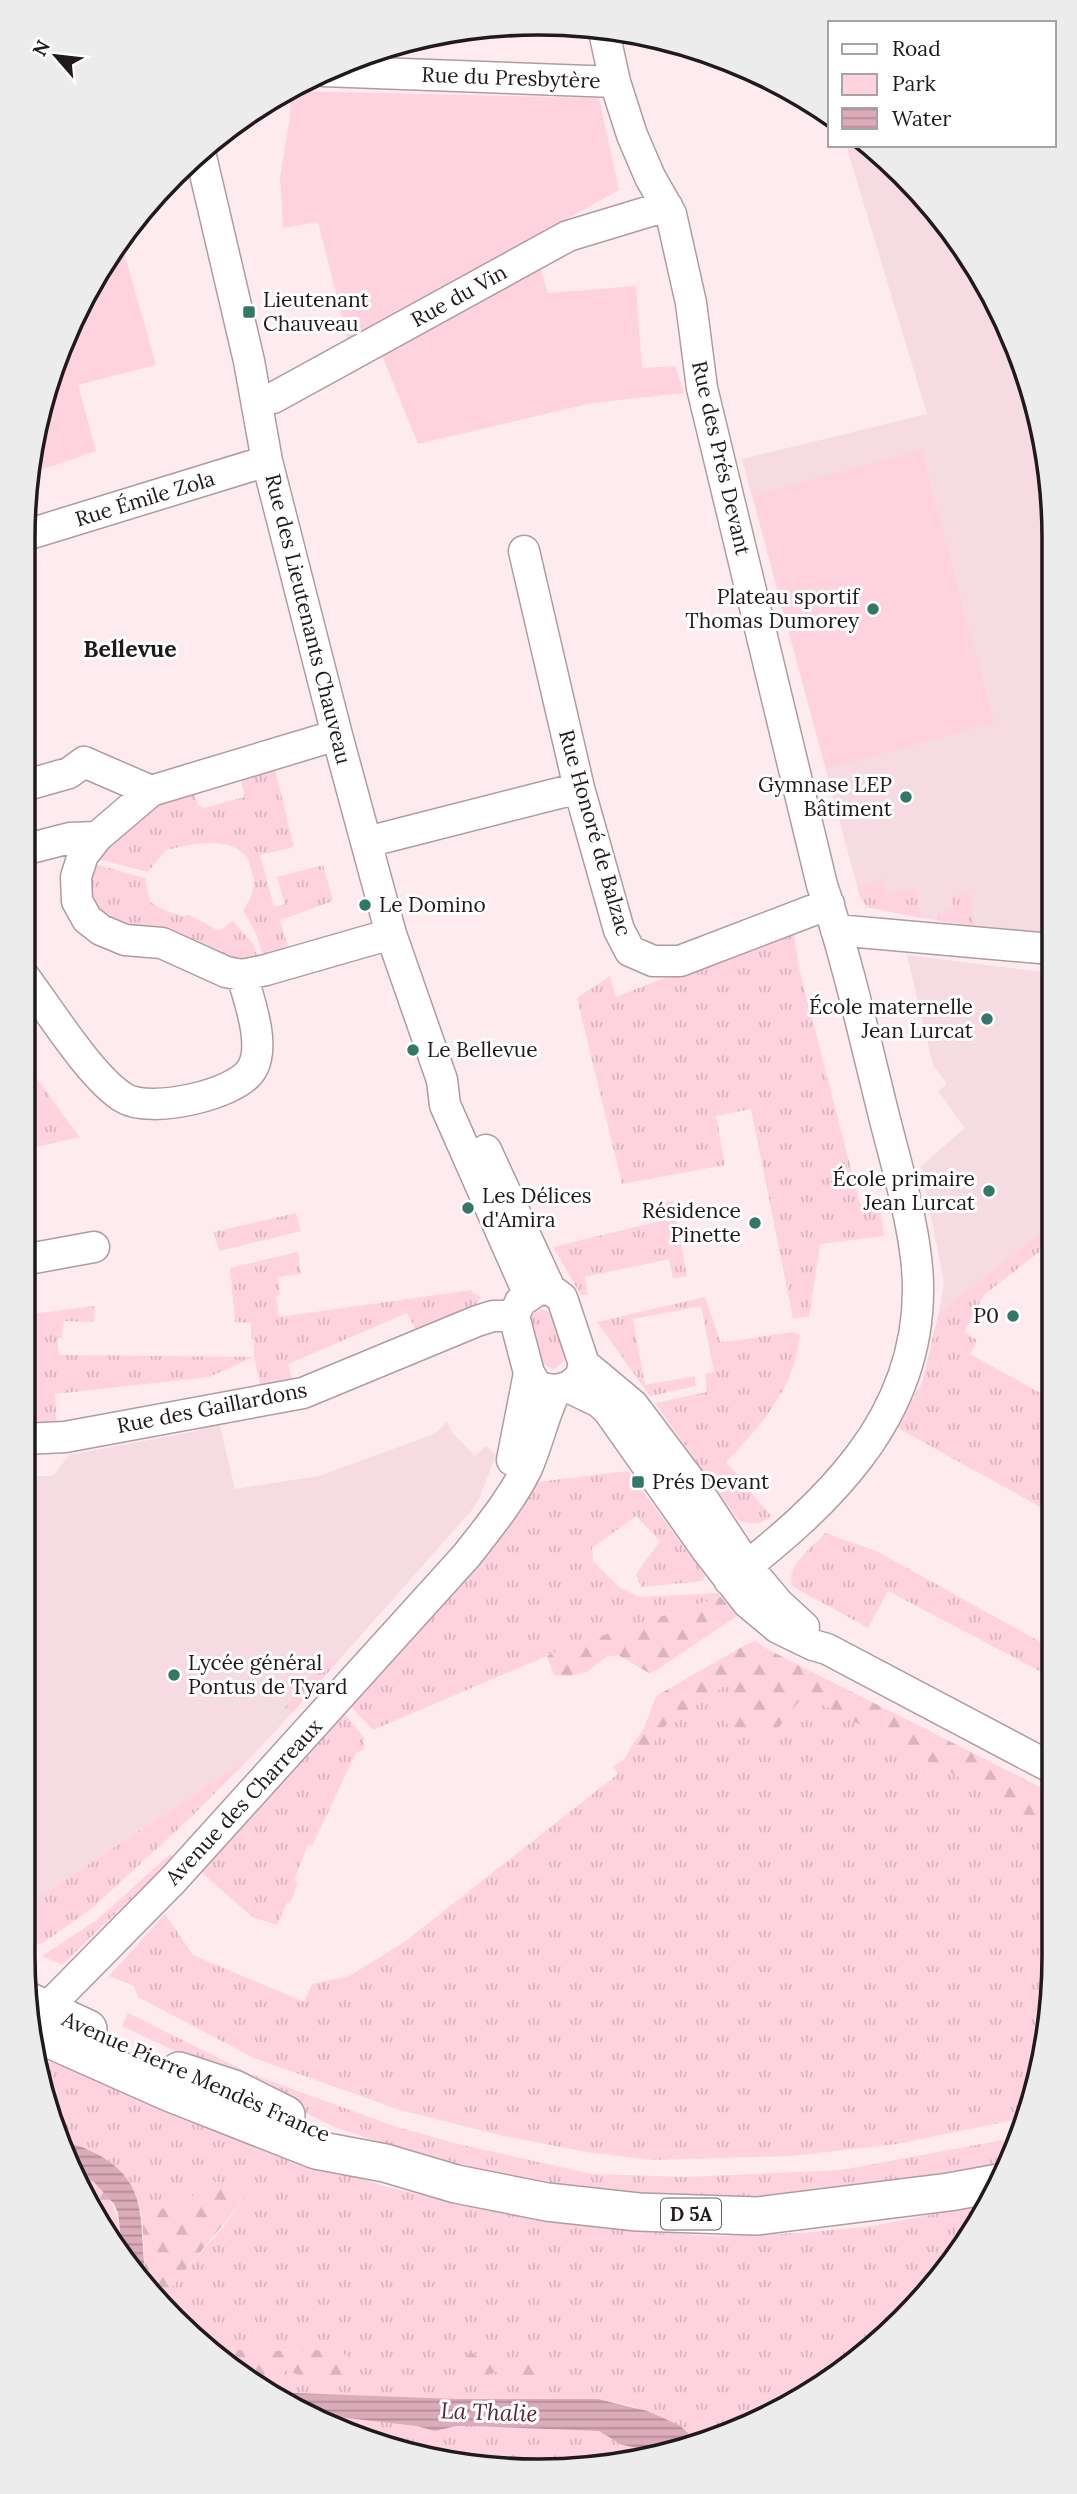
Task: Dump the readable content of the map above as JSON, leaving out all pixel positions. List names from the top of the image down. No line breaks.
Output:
{"streets":{"main road":["Avenue Pierre Mendès France","D 5A"],"street":["Rue du Presbytère","Rue du Vin","Rue des Prés Devant","Rue Émile Zola","Rue des Lieutenants Chauveau","Rue Honoré de Balzac","Rue des Gaillardons","Avenue des Charreaux"]},"crossings":[["Rue du Presbytère","Rue des Prés Devant"],["Rue du Vin","Rue des Prés Devant"],["Rue du Vin","Rue des Lieutenants Chauveau"],["Rue des Prés Devant","Rue Honoré de Balzac"],["Rue Émile Zola","Rue des Lieutenants Chauveau"],["Rue des Lieutenants Chauveau","Rue des Gaillardons"]],"districts":["Bellevue"],"water":["La Thalie"],"places":{"transit":["Lieutenant Chauveau","Prés Devant"],"other":["Plateau sportif Thomas Dumorey","Gymnase LEP Bâtiment","Le Domino","École maternelle Jean Lurcat","Le Bellevue","École primaire Jean Lurcat","Les Délices d'Amira","Résidence Pinette","P0","Lycée général Pontus de Tyard"]},"legend":["Road","Park","Water"],"north":"top left"}
